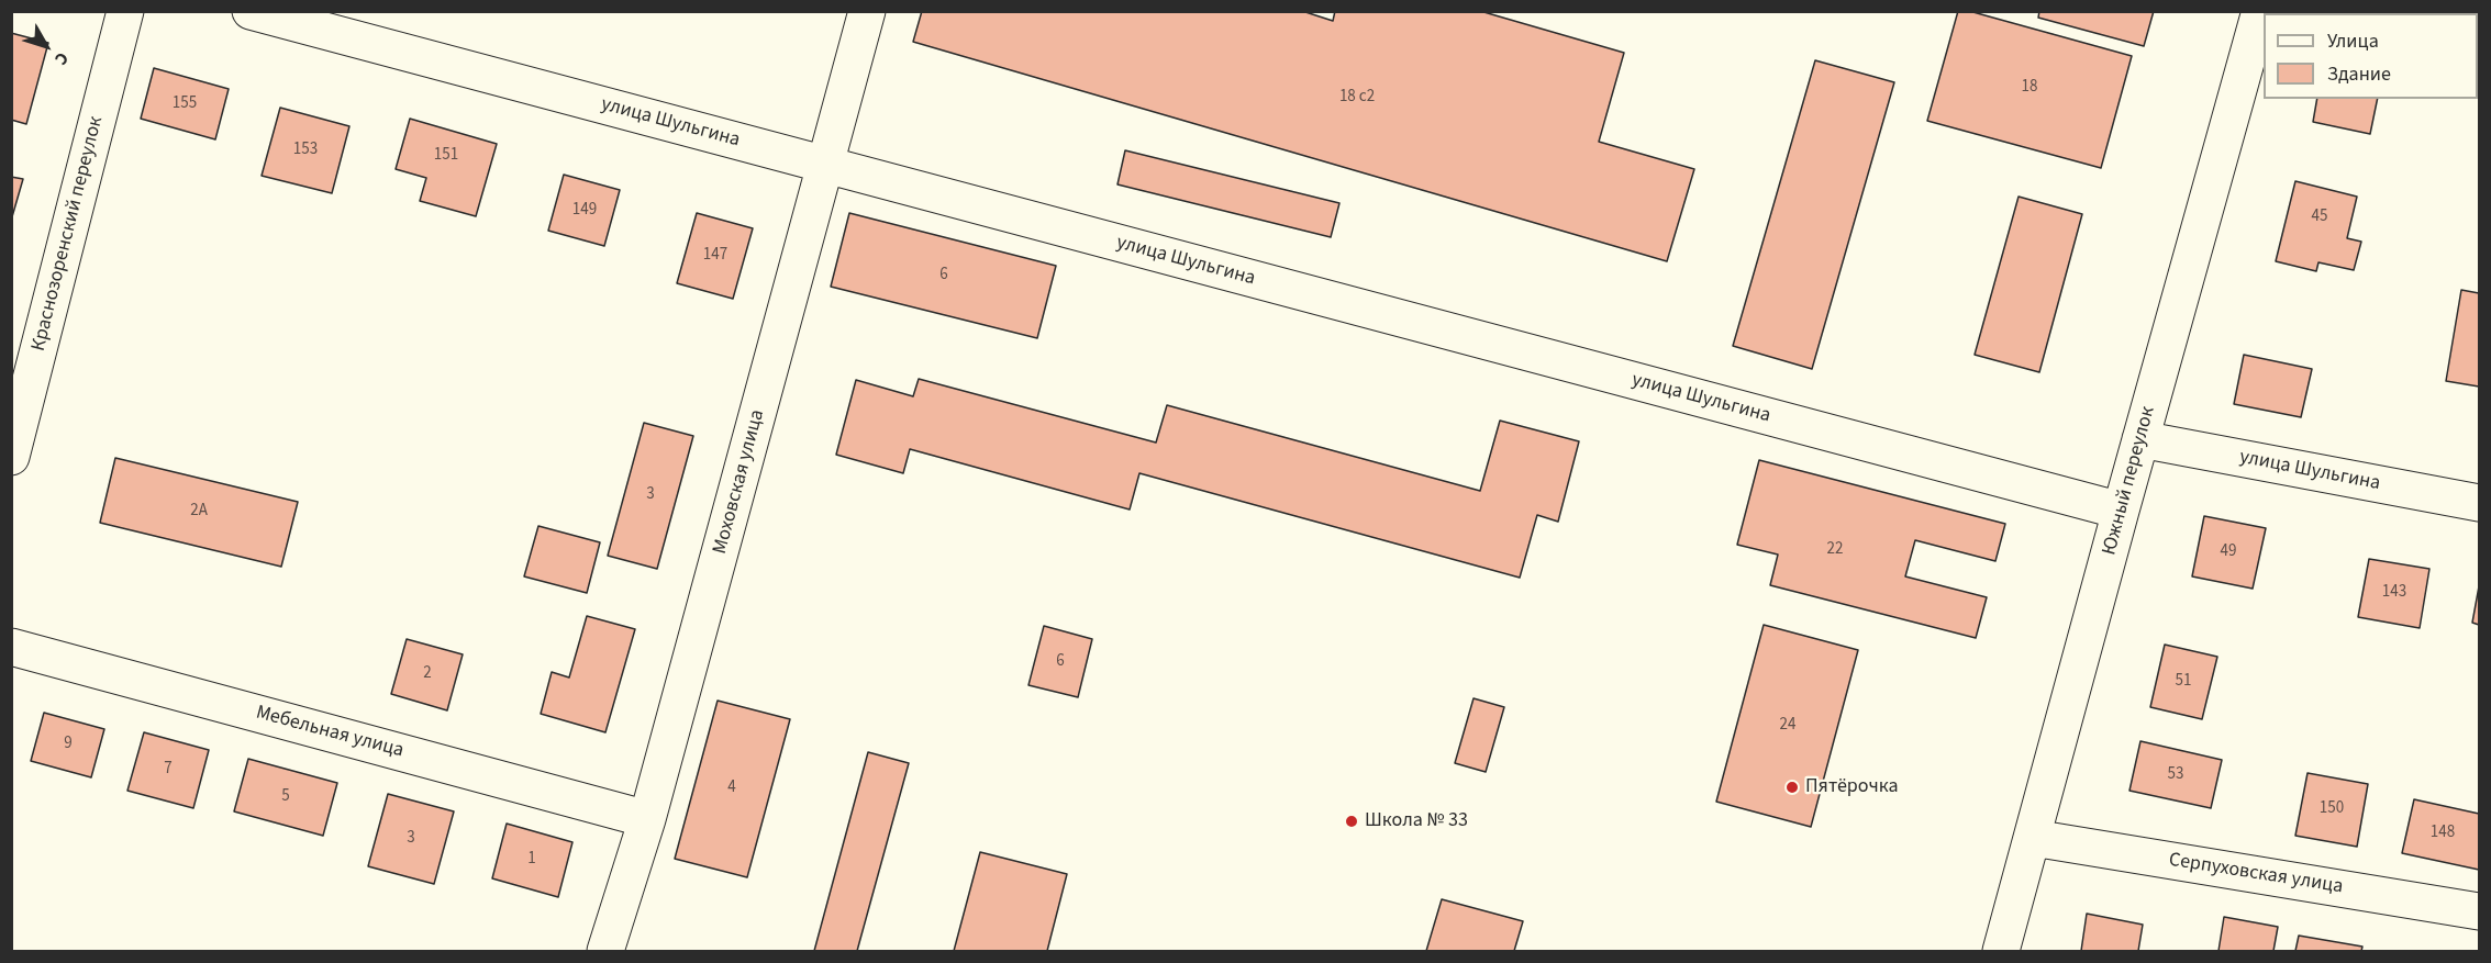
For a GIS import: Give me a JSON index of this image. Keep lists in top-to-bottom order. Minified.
{"streets":{"street":["улица Шульгина","Краснозоренский переулок","Южный переулок","Моховская улица","Мебельная улица","Серпуховская улица"]},"crossings":[["улица Шульгина","Южный переулок"],["улица Шульгина","Моховская улица"],["Южный переулок","Серпуховская улица"],["Моховская улица","Мебельная улица"]],"places":["Пятёрочка","Школа № 33"],"house_numbers":["18","18 с2","155","153","151","149","45","147","6","3","2А","22","49","143","6","2","51","24","9","7","53","4","5","150","148","3","1"],"legend":["Улица","Здание"],"north":"bottom right"}
